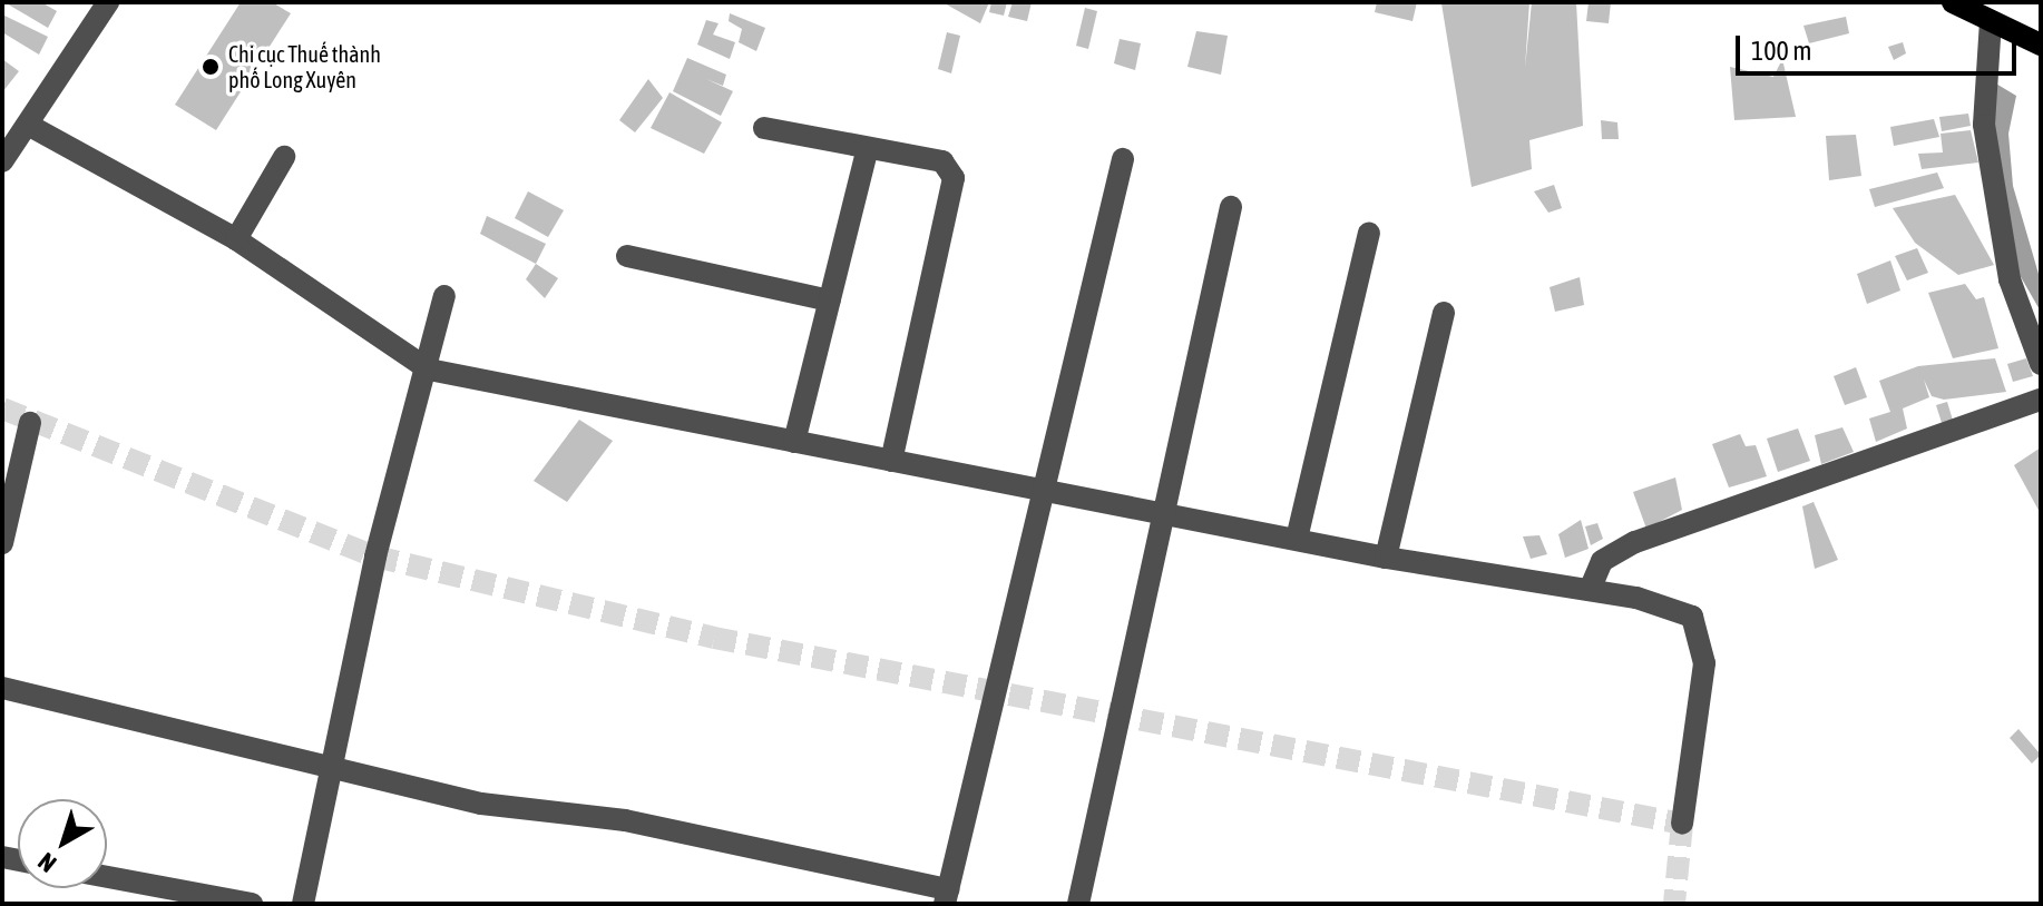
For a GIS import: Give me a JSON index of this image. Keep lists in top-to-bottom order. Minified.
{"places":["Chi cục Thuế thành phố Long Xuyên"],"scale_bar":"100 m","north":"bottom left"}
